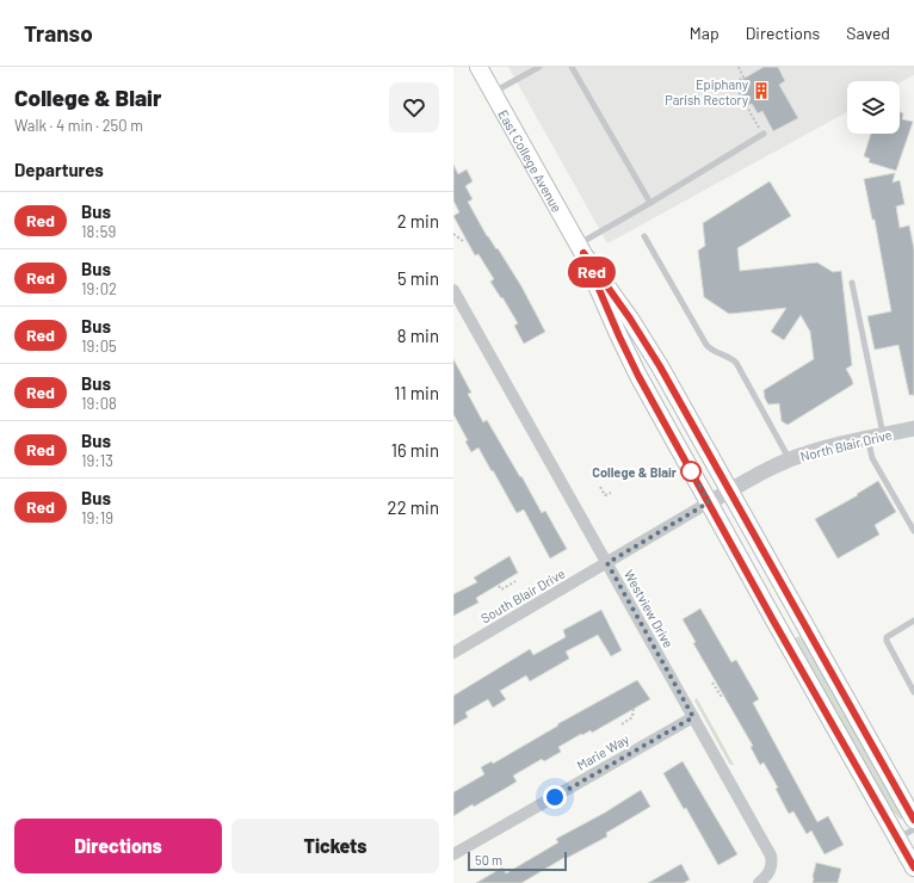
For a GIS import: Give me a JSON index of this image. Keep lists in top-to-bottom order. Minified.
{"streets":{"main road":["East College Avenue"],"street":["North Blair Drive","South Blair Drive","Westview Drive","Marie Way"]},"crossings":[["East College Avenue","North Blair Drive"],["East College Avenue","South Blair Drive"],["North Blair Drive","South Blair Drive"],["South Blair Drive","Westview Drive"],["Westview Drive","Marie Way"]],"places":{"building":["Epiphany Parish Rectory"],"other":["College & Blair"]},"lines":["bus line Red"],"scale_bar":"50 m","page":{"header":"Transo","nav":["Map","Directions","Saved"],"heading":[["College & Blair","Walk · 4 min · 250 m"],"Departures"],"on_map":"Red","list":[{"mark":"Red","name":"Bus","note":"18:59","value":"2 min"},{"mark":"Red","name":"Bus","note":"19:02","value":"5 min"},{"mark":"Red","name":"Bus","note":"19:05","value":"8 min"},{"mark":"Red","name":"Bus","note":"19:08","value":"11 min"},{"mark":"Red","name":"Bus","note":"19:13","value":"16 min"},{"mark":"Red","name":"Bus","note":"19:19","value":"22 min"}],"buttons":["Directions","Tickets"],"scale":"50 m"}}
